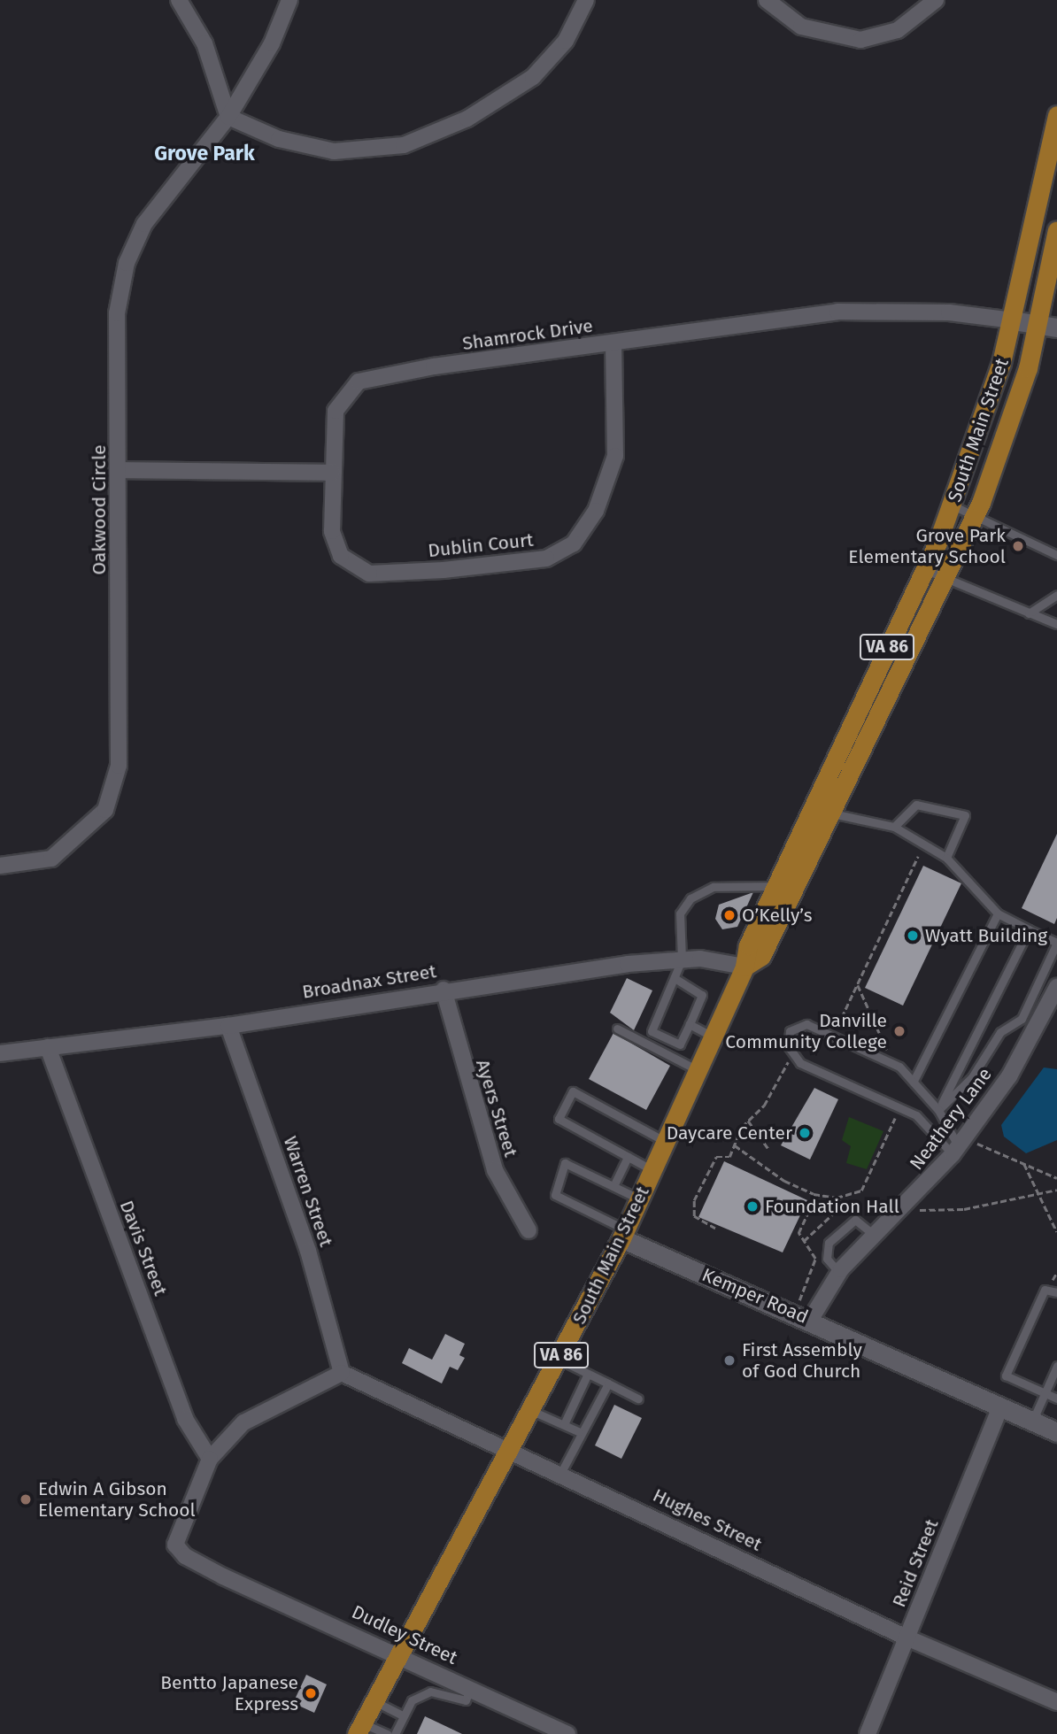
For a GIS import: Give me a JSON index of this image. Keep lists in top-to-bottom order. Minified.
{"streets":{"main road":["South Main Street","VA 86"],"street":["Shamrock Drive","Oakwood Circle","Dublin Court","Broadnax Street","Ayers Street","Neathery Lane","Warren Street","Davis Street","Kemper Road","Hughes Street","Reid Street","Dudley Street"]},"crossings":[["Shamrock Drive","South Main Street"],["Shamrock Drive","Dublin Court"],["South Main Street","Broadnax Street"],["South Main Street","Kemper Road"],["South Main Street","Hughes Street"],["South Main Street","Dudley Street"],["Broadnax Street","Ayers Street"],["Broadnax Street","Warren Street"],["Broadnax Street","Davis Street"],["Neathery Lane","Kemper Road"],["Warren Street","Hughes Street"],["Davis Street","Dudley Street"],["Kemper Road","Reid Street"],["Hughes Street","Reid Street"]],"districts":["Grove Park"],"places":["Grove Park Elementary School","O’Kelly’s","Wyatt Building","Danville Community College","Daycare Center","Foundation Hall","First Assembly of God Church","Edwin A Gibson Elementary School","Bentto Japanese Express"]}
